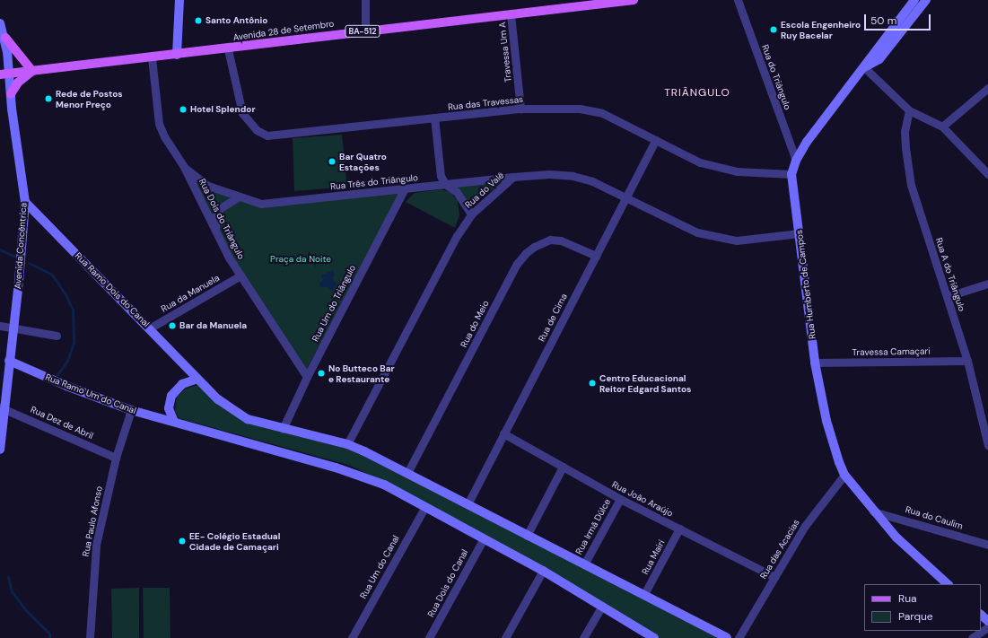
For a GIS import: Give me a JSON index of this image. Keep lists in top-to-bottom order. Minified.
{"streets":{"main road":["Avenida 28 de Setembro","BA-512"],"street":["Travessa Um A","Rua do Triângulo","Rua das Travessas","Rua Três do Triângulo","Rua do Valê","Rua Dois do Triângulo","Avenida Concêntrica","Rua A do Triângulo","Rua Humberto de Campos","Rua Ramo Dois do Canal","Rua da Manuela","Rua Um do Triângulo","Rua de Cima","Rua do Meio","Travessa Camaçari","Rua Ramo Um do Canal","Rua Dez de Abril","Rua João Araújo","Rua do Caulim","Rua Paulo Afonso","Rua Irmã Dúlce","Rua das Acacias","Rua Mairi","Rua Um do Canal","Rua Dois do Canal"]},"crossings":[["Avenida 28 de Setembro","Travessa Um A"],["Avenida 28 de Setembro","Rua das Travessas"],["Avenida 28 de Setembro","Rua Dois do Triângulo"],["Avenida 28 de Setembro","Avenida Concêntrica"],["Travessa Um A","Rua das Travessas"],["Rua do Triângulo","Rua Humberto de Campos"],["Rua das Travessas","Rua Humberto de Campos"],["Rua das Travessas","Rua de Cima"],["Rua Três do Triângulo","Rua do Valê"],["Rua Três do Triângulo","Rua Dois do Triângulo"],["Rua Três do Triângulo","Rua Um do Triângulo"],["Rua do Valê","Rua Humberto de Campos"],["Rua do Valê","Rua Ramo Dois do Canal"],["Rua do Valê","Rua de Cima"],["Rua Dois do Triângulo","Rua da Manuela"],["Rua Dois do Triângulo","Rua Um do Triângulo"],["Avenida Concêntrica","Rua Ramo Dois do Canal"],["Avenida Concêntrica","Rua Ramo Um do Canal"],["Avenida Concêntrica","Rua Dez de Abril"],["Rua A do Triângulo","Travessa Camaçari"],["Rua Humberto de Campos","Travessa Camaçari"],["Rua Humberto de Campos","Rua do Caulim"],["Rua Humberto de Campos","Rua das Acacias"],["Rua Ramo Dois do Canal","Rua da Manuela"],["Rua Ramo Dois do Canal","Rua Um do Triângulo"],["Rua Ramo Dois do Canal","Rua de Cima"],["Rua Ramo Dois do Canal","Rua do Meio"],["Rua Ramo Dois do Canal","Rua Irmã Dúlce"],["Rua Ramo Dois do Canal","Rua Mairi"],["Rua de Cima","Rua do Meio"],["Rua de Cima","Rua João Araújo"],["Rua Ramo Um do Canal","Rua Paulo Afonso"],["Rua Ramo Um do Canal","Rua Um do Canal"],["Rua Ramo Um do Canal","Rua Dois do Canal"],["Rua Dez de Abril","Rua Paulo Afonso"],["Rua João Araújo","Rua Irmã Dúlce"],["Rua João Araújo","Rua das Acacias"],["Rua João Araújo","Rua Mairi"]],"districts":["TRIÂNGULO"],"parks":["Praça da Noite"],"places":["Santo Antônio","Escola Engenheiro Ruy Bacelar","Rede de Postos Menor Preço","Hotel Splendor","Bar Quatro Estações","Bar da Manuela","No Butteco Bar e Restaurante","Centro Educacional Reitor Edgard Santos","EE- Colégio Estadual Cidade de Camaçari"],"legend":["Rua","Parque"],"scale_bar":"50 m"}
